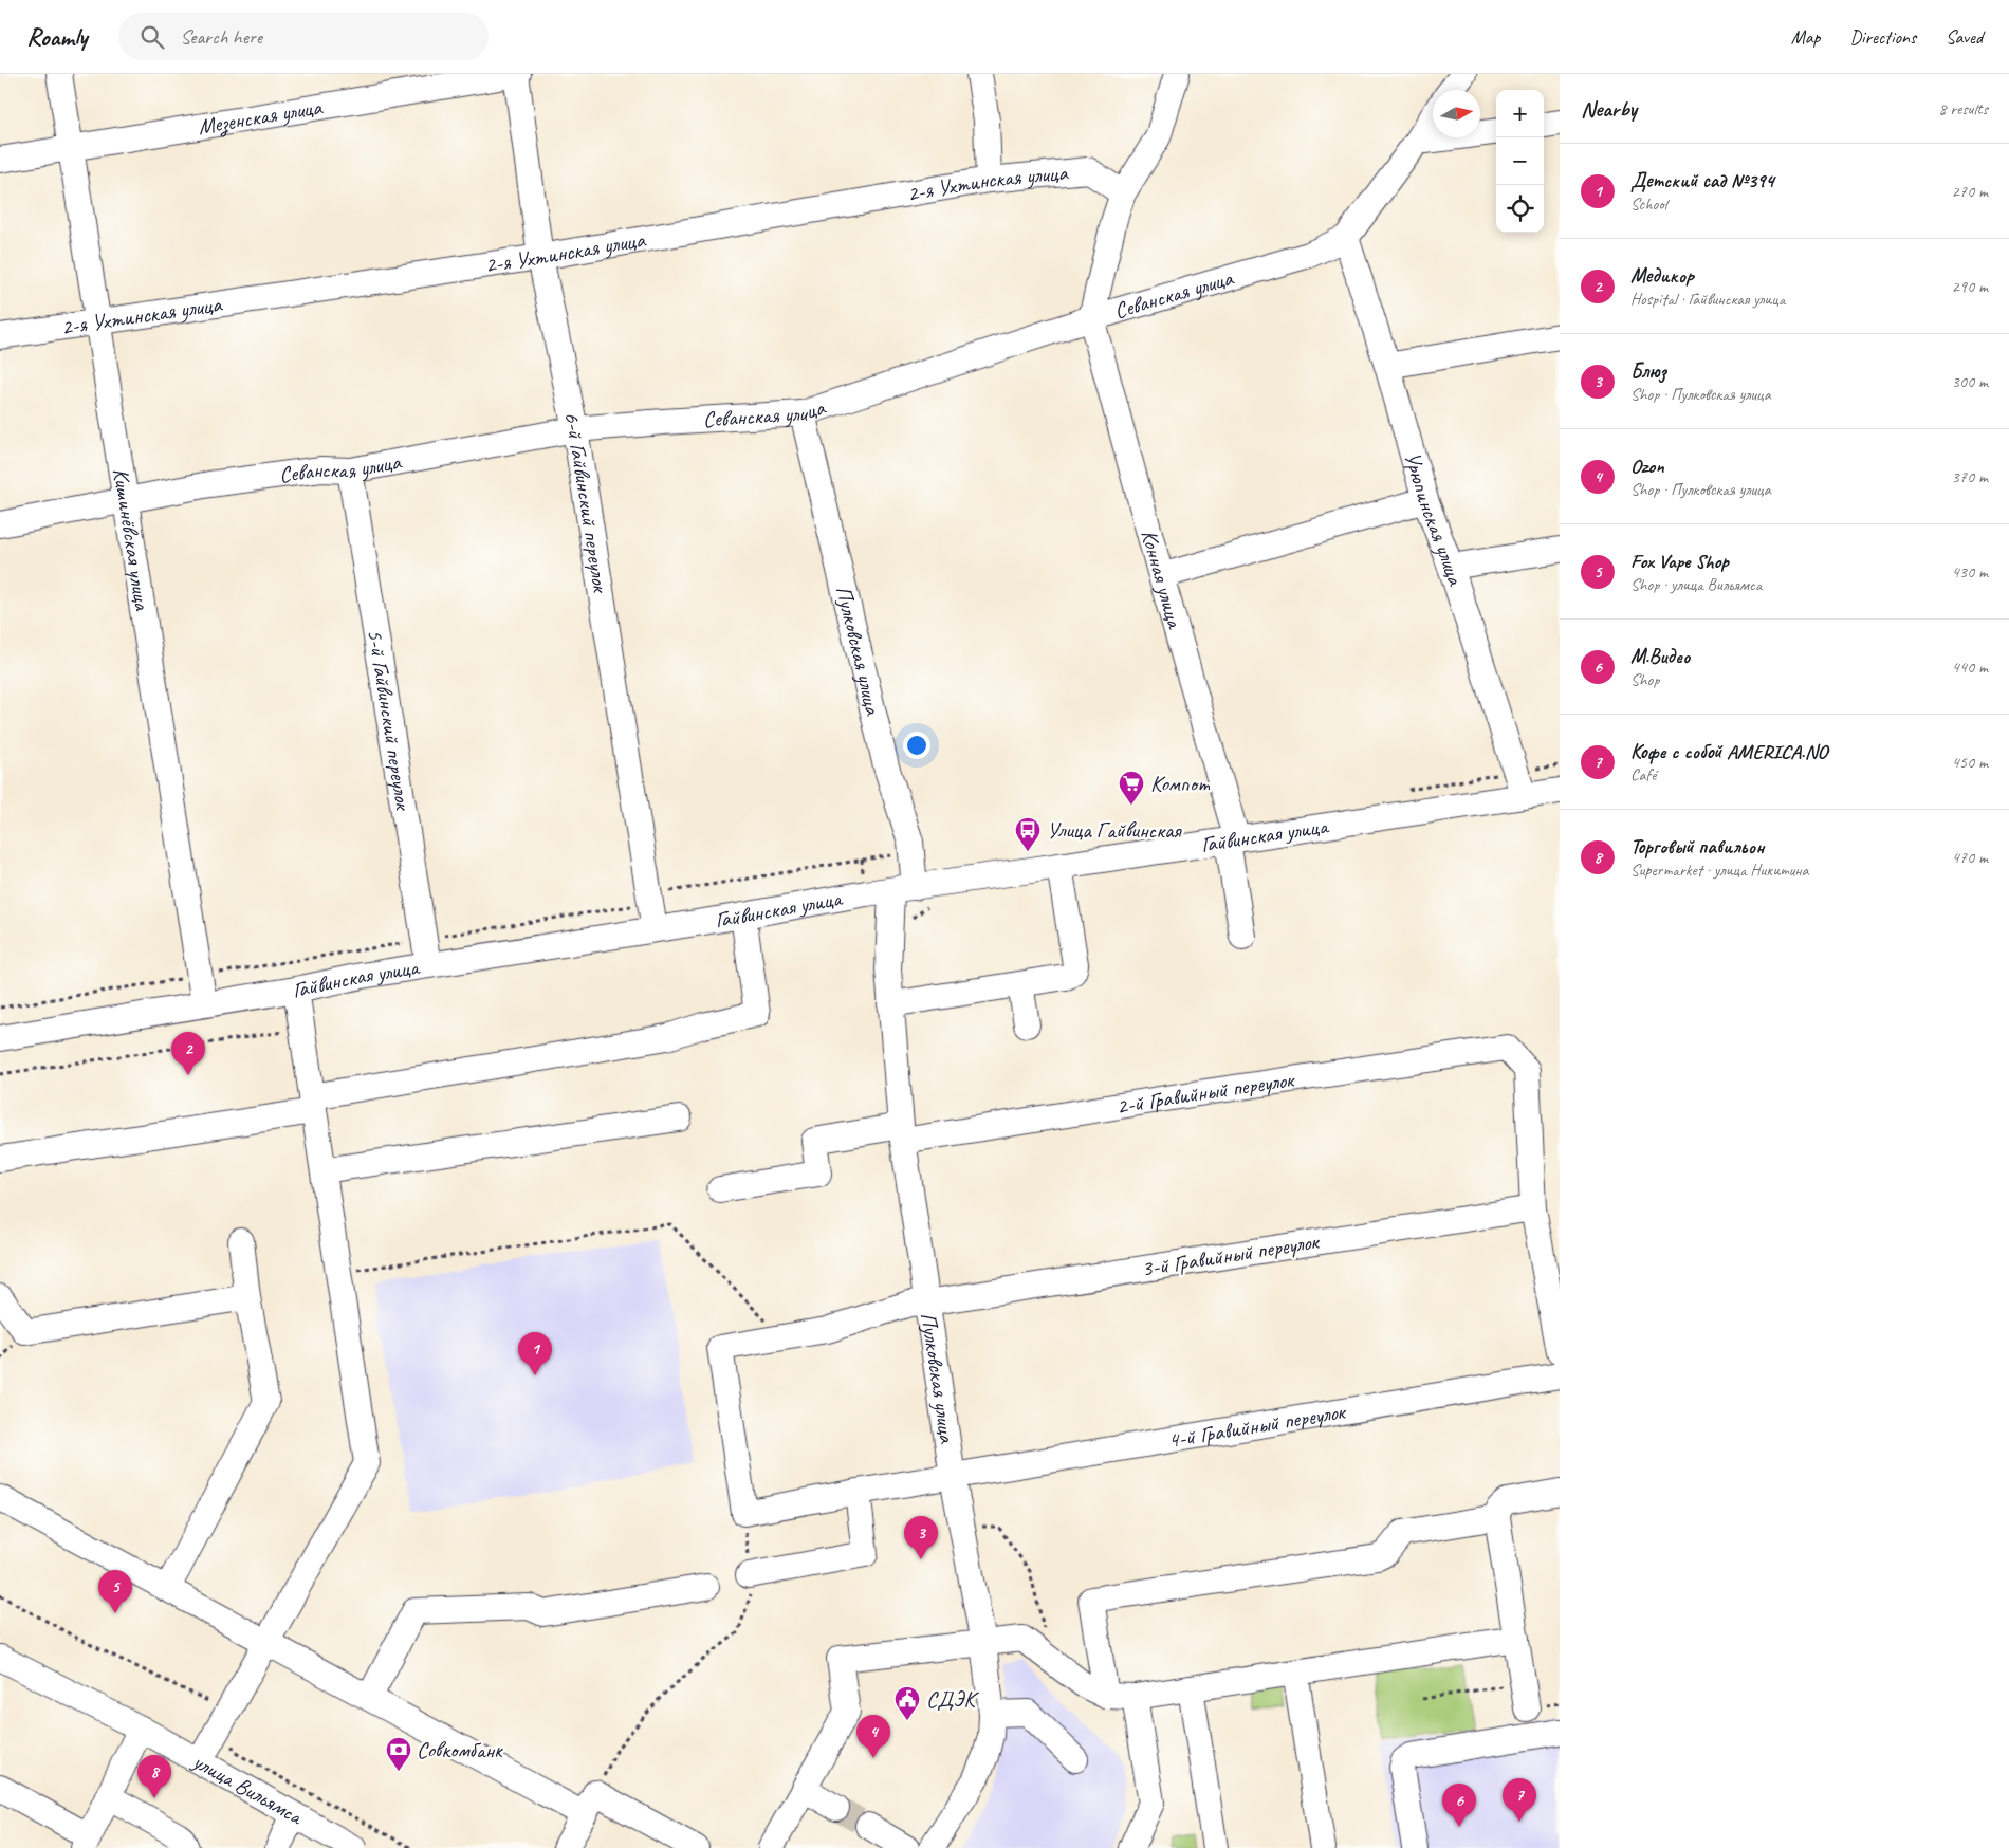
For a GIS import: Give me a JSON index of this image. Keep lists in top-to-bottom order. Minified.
{"streets":{"street":["Мезенская улица","2-я Ухтинская улица","Севанская улица","6-й Гайвинский переулок","Урюпинская улица","Кишинёвская улица","Конная улица","Пулковская улица","5-й Гайвинский переулок","Гайвинская улица","2-й Гравийный переулок","3-й Гравийный переулок","4-й Гравийный переулок","улица Вильямса"]},"crossings":[["Мезенская улица","6-й Гайвинский переулок"],["Мезенская улица","Кишинёвская улица"],["2-я Ухтинская улица","6-й Гайвинский переулок"],["2-я Ухтинская улица","Кишинёвская улица"],["Севанская улица","6-й Гайвинский переулок"],["Севанская улица","Урюпинская улица"],["Севанская улица","Кишинёвская улица"],["Севанская улица","Конная улица"],["Севанская улица","Пулковская улица"],["Севанская улица","5-й Гайвинский переулок"],["6-й Гайвинский переулок","Гайвинская улица"],["Урюпинская улица","Гайвинская улица"],["Кишинёвская улица","Гайвинская улица"],["Конная улица","Гайвинская улица"],["Пулковская улица","Гайвинская улица"],["Пулковская улица","2-й Гравийный переулок"],["Пулковская улица","3-й Гравийный переулок"],["Пулковская улица","4-й Гравийный переулок"],["5-й Гайвинский переулок","Гайвинская улица"],["2-й Гравийный переулок","3-й Гравийный переулок"],["3-й Гравийный переулок","4-й Гравийный переулок"]],"places":{"supermarket":["Компот"],"bus stop":["Улица Гайвинская"],"public building":["СДЭК"],"bank":["Совкомбанк"]},"north":"right","page":{"header":"Roamly","search":"Search here","nav":["Map","Directions","Saved"],"heading":["Nearby","8 results"],"map_buttons":["+","−"],"list":[{"mark":"1","name":"Детский сад №394","note":"School","value":"270 m"},{"mark":"2","name":"Медикор","note":"Hospital · Гайвинская улица","value":"290 m"},{"mark":"3","name":"Блюз","note":"Shop · Пулковская улица","value":"300 m"},{"mark":"4","name":"Ozon","note":"Shop · Пулковская улица","value":"370 m"},{"mark":"5","name":"Fox Vape Shop","note":"Shop · улица Вильямса","value":"430 m"},{"mark":"6","name":"М.Видео","note":"Shop","value":"440 m"},{"mark":"7","name":"Кофе с собой AMERICA.NO","note":"Café","value":"450 m"},{"mark":"8","name":"Торговый павильон","note":"Supermarket · улица Никитина","value":"470 m"}],"pins":["2","1","3","5","4","8","7","6"]}}
